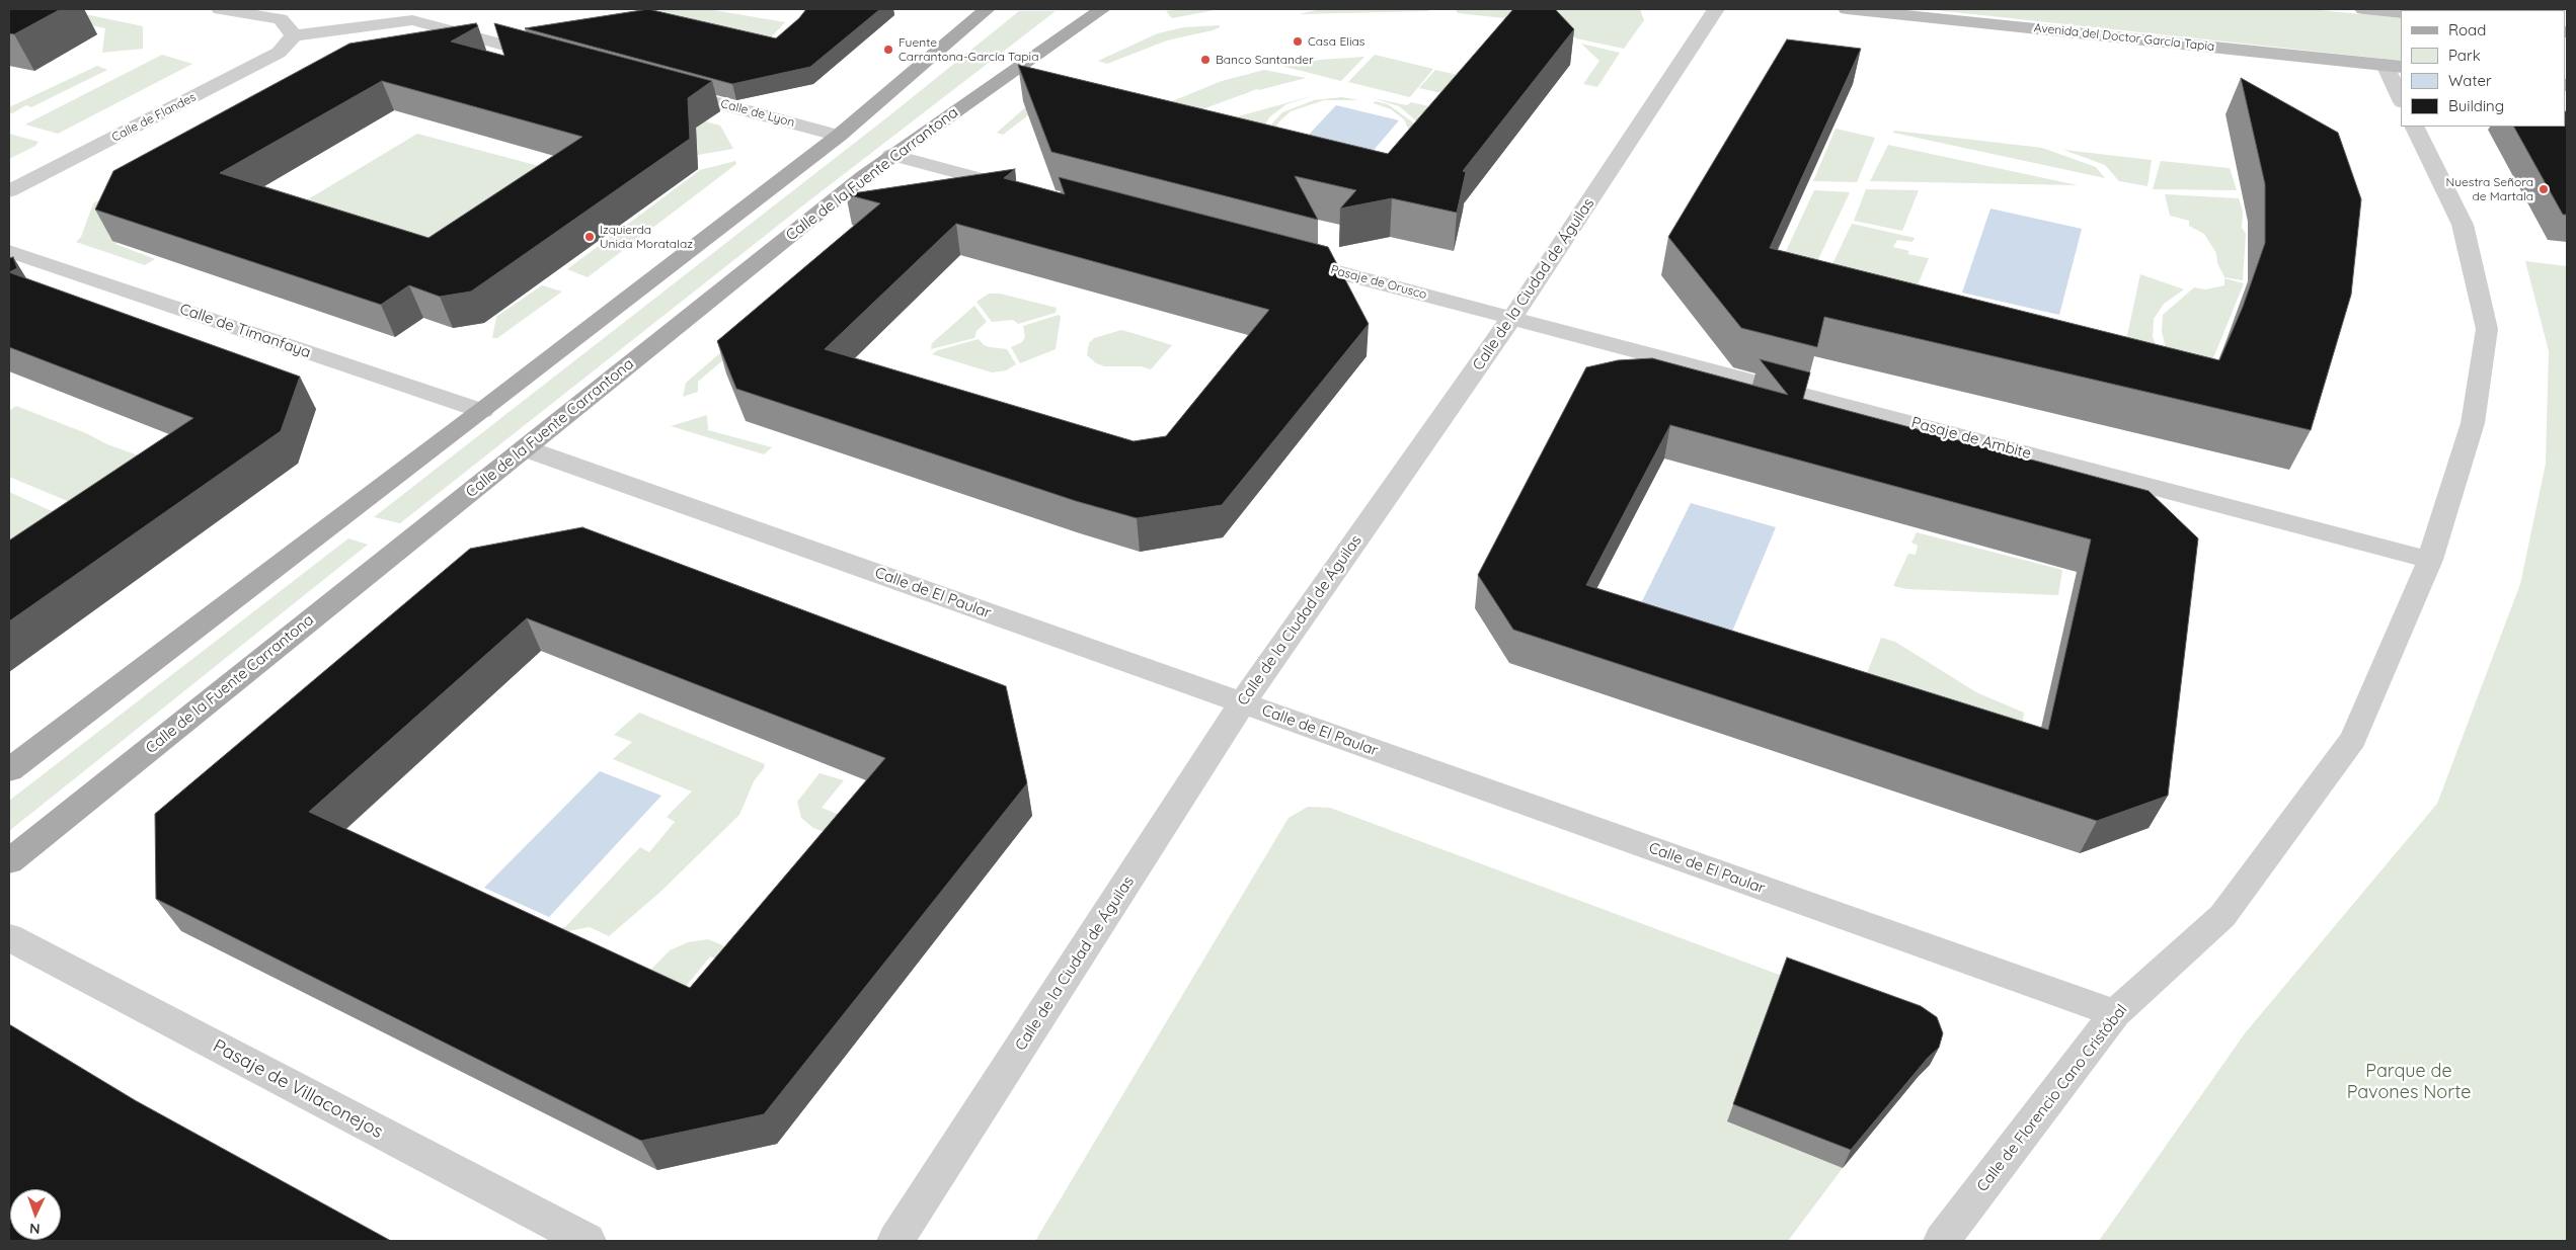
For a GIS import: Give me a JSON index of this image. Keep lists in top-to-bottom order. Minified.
{"streets":{"main road":["Avenida del Doctor García Tapia","Calle de la Fuente Carrantona"],"street":["Calle de Lyon","Calle de Flandes","Pasaje de Orusco","Calle de la Ciudad de Águilas","Calle de Timanfaya","Pasaje de Ambite","Calle de El Paular","Pasaje de Villaconejos","Calle de Florencio Cano Cristóbal"]},"crossings":[["Calle de la Fuente Carrantona","Calle de El Paular"],["Pasaje de Orusco","Calle de la Ciudad de Águilas"],["Pasaje de Orusco","Pasaje de Ambite"],["Calle de la Ciudad de Águilas","Pasaje de Ambite"],["Calle de la Ciudad de Águilas","Calle de El Paular"],["Pasaje de Ambite","Calle de Florencio Cano Cristóbal"],["Calle de El Paular","Calle de Florencio Cano Cristóbal"]],"parks":["Parque de Pavones Norte"],"places":["Casa Elias","Fuente Carrantona-García Tapia","Banco Santander","Nuestra Señora de Martala","Izquierda Unida Moratalaz"],"legend":["Road","Park","Water","Building"],"north":"bottom"}
